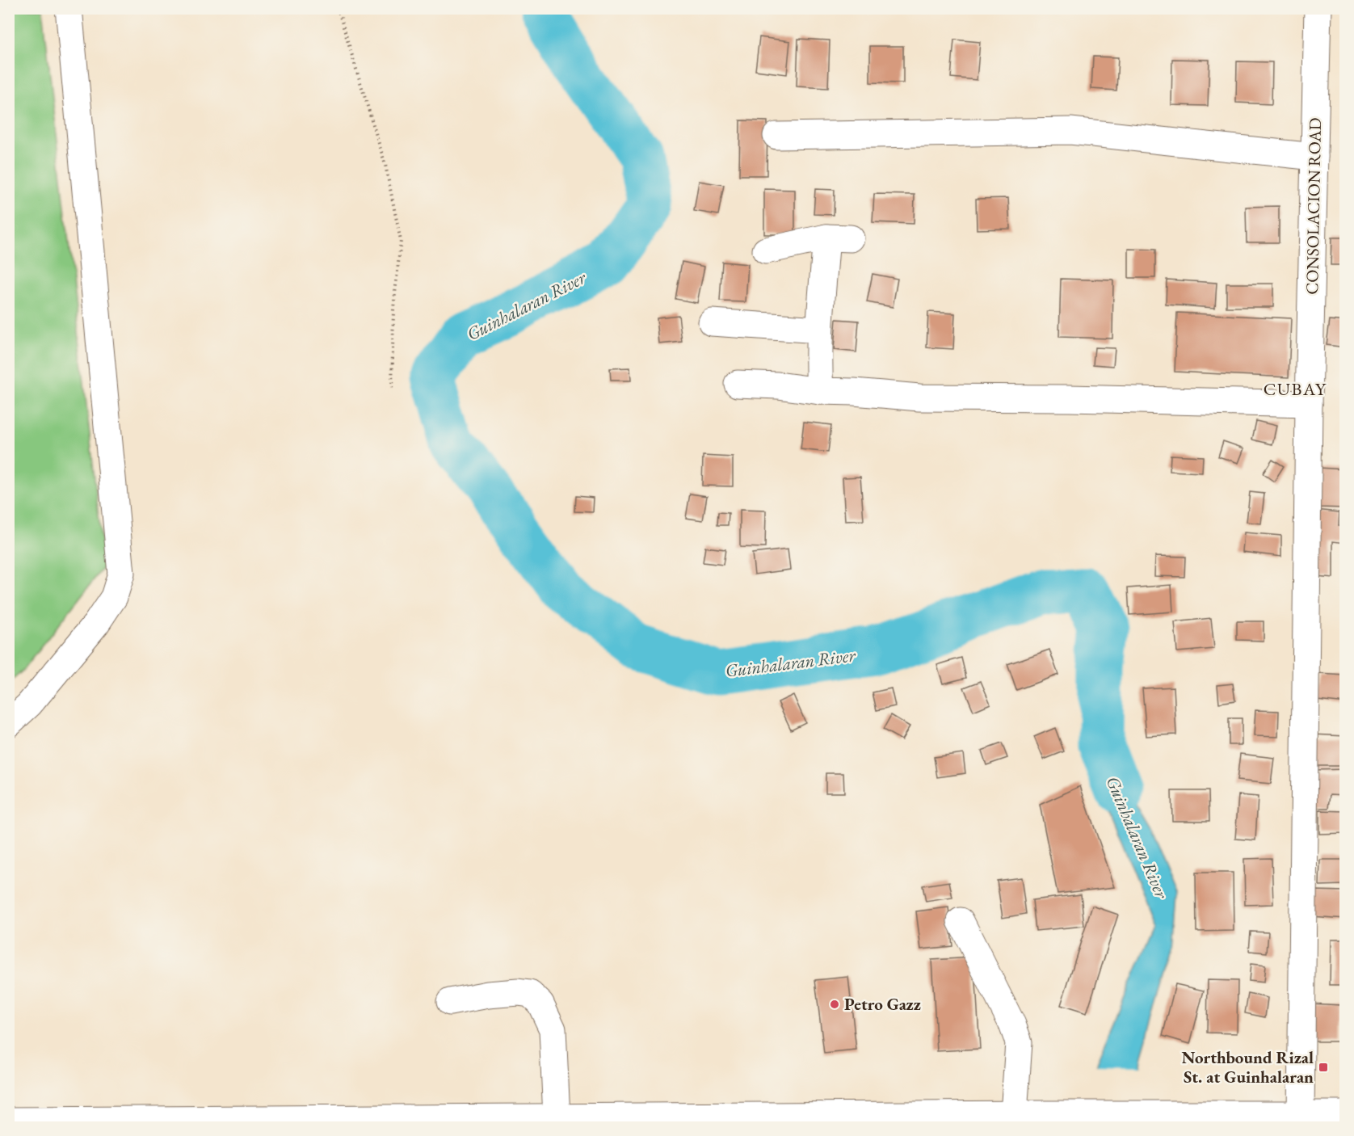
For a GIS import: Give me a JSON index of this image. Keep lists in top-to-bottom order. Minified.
{"streets":{"street":["CONSOLACION ROAD"]},"districts":["CUBAY"],"water":["Guinhalaran River"],"places":{"other":["Petro Gazz"],"transit":["Northbound Rizal St. at Guinhalaran"]}}
